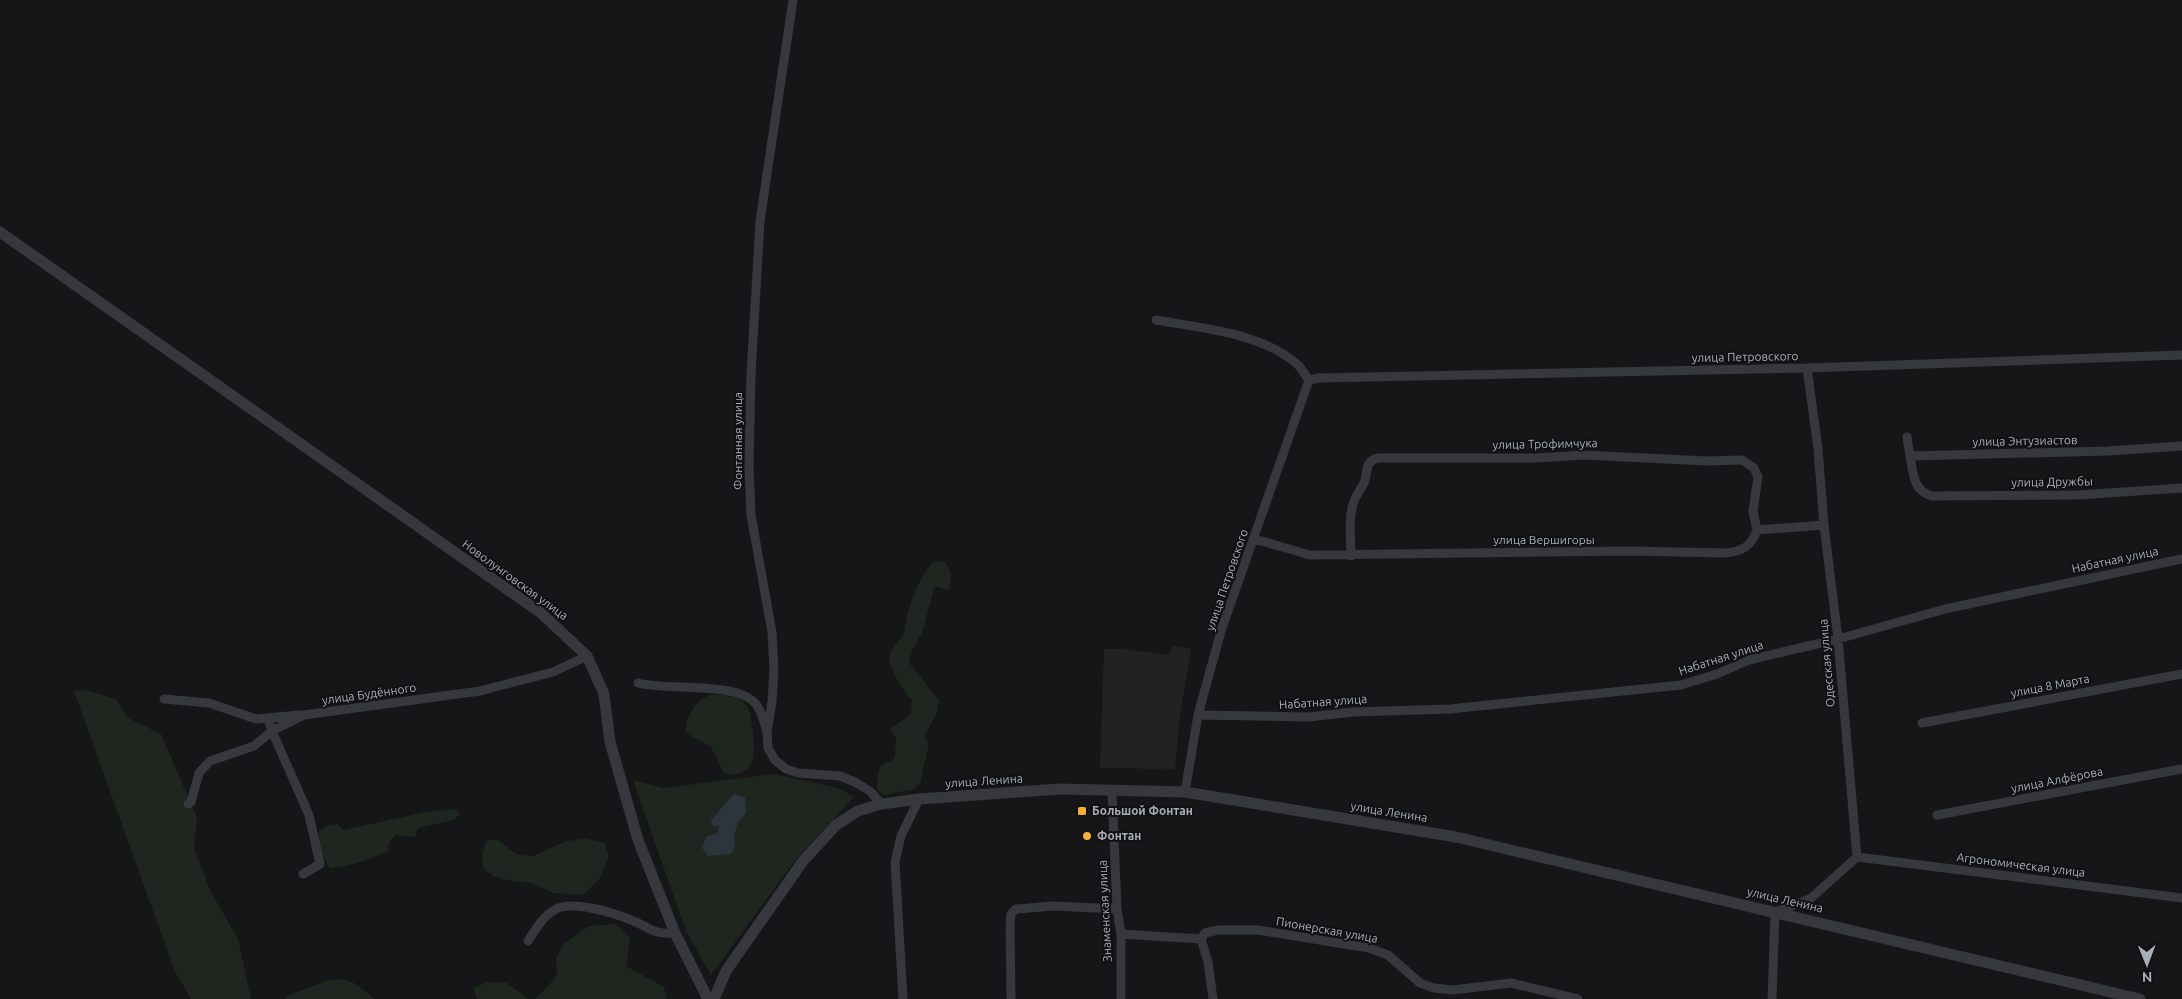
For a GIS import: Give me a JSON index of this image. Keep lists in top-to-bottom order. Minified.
{"streets":{"street":["улица Петровского","Фонтанная улица","улица Энтузиастов","улица Трофимчука","улица Дружбы","улица Вершигоры","Набатная улица","Новолунговская улица","Одесская улица","улица 8 Марта","улица Будённого","улица Алфёрова","улица Ленина","Агрономическая улица","Знаменская улица","Пионерская улица"]},"crossings":[["улица Петровского","улица Вершигоры"],["улица Петровского","Набатная улица"],["улица Петровского","Одесская улица"],["улица Петровского","улица Ленина"],["Фонтанная улица","улица Ленина"],["улица Энтузиастов","улица Дружбы"],["улица Трофимчука","улица Вершигоры"],["Набатная улица","Одесская улица"],["Новолунговская улица","улица Будённого"],["Одесская улица","Агрономическая улица"],["улица Ленина","Знаменская улица"],["Знаменская улица","Пионерская улица"]],"places":{"transit":["Большой Фонтан"],"other":["Фонтан"]},"north":"bottom"}
